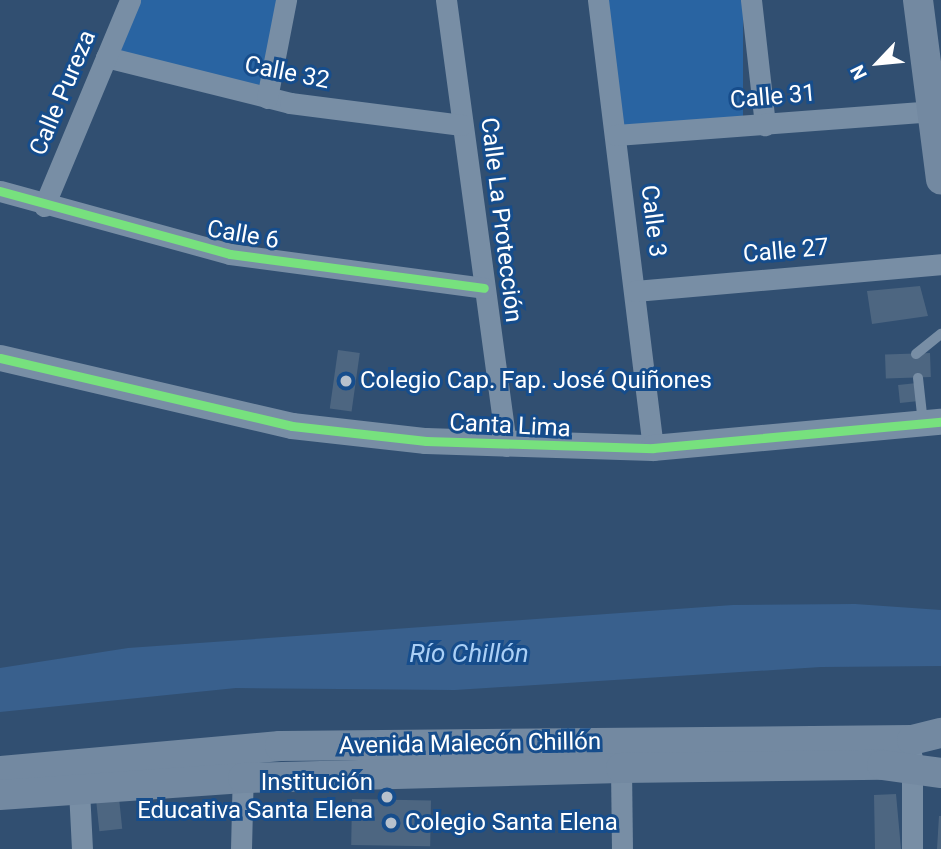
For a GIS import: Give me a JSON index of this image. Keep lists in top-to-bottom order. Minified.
{"streets":{"main road":["Avenida Malecón Chillón"],"street":["Calle 32","Calle Pureza","Calle 31","Calle La Protección","Calle 3","Calle 6","Calle 27","Canta Lima"]},"crossings":[["Calle 32","Calle Pureza"],["Calle 32","Calle La Protección"],["Calle Pureza","Calle 6"],["Calle 31","Calle 3"],["Calle La Protección","Calle 6"],["Calle La Protección","Canta Lima"],["Calle 3","Calle 27"],["Calle 3","Canta Lima"]],"water":["Río Chillón"],"places":["Colegio Cap. Fap. José Quiñones","Institución Educativa Santa Elena","Colegio Santa Elena"],"north":"bottom left"}
